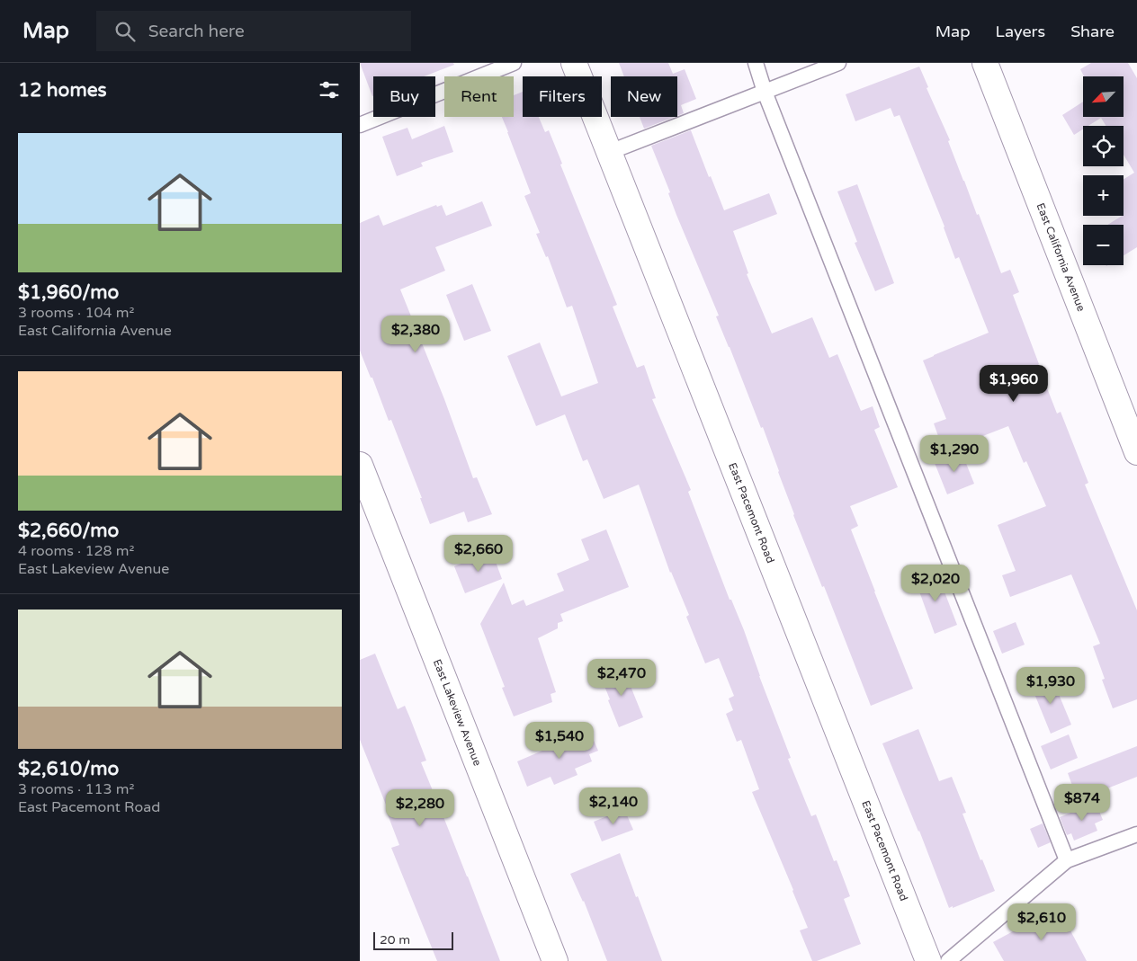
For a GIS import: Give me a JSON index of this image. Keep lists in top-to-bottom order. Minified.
{"streets":{"street":["East California Avenue","East Pacemont Road","East Lakeview Avenue"]},"scale_bar":"20 m","north":"bottom left","page":{"header":"Map","search":"Search here","nav":["Map","Layers","Share"],"heading":"12 homes","map_buttons":["+","−"],"chip":["Buy","Rent","Filters","New"],"list":[{"name":"$1,960/mo","note":"3 rooms · 104 m² · East California Avenue"},{"name":"$2,660/mo","note":"4 rooms · 128 m² · East Lakeview Avenue"},{"name":"$2,610/mo","note":"3 rooms · 113 m² · East Pacemont Road"}],"price":["$2,380","$1,960","$1,290","$2,660","$2,020","$2,470","$1,930","$1,540","$874","$2,140","$2,280","$2,610"],"scale":"20 m"}}
